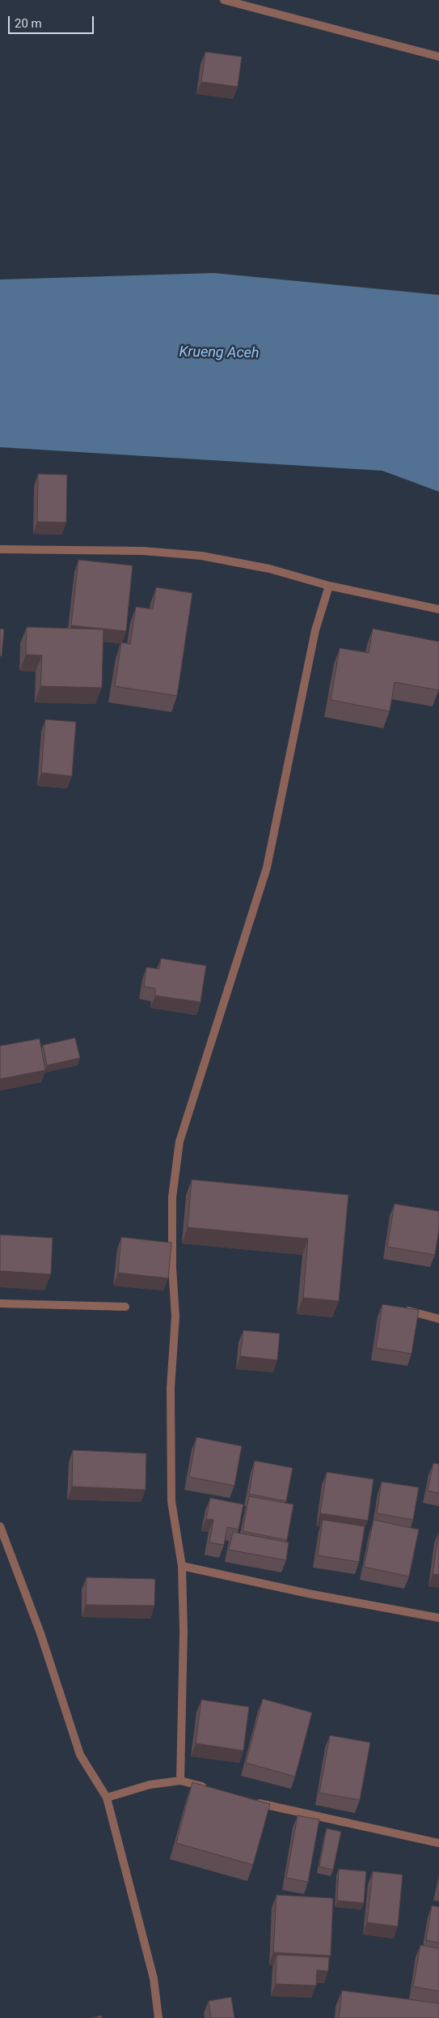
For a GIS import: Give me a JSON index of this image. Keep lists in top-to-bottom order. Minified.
{"water":["Krueng Aceh"],"scale_bar":"20 m"}
